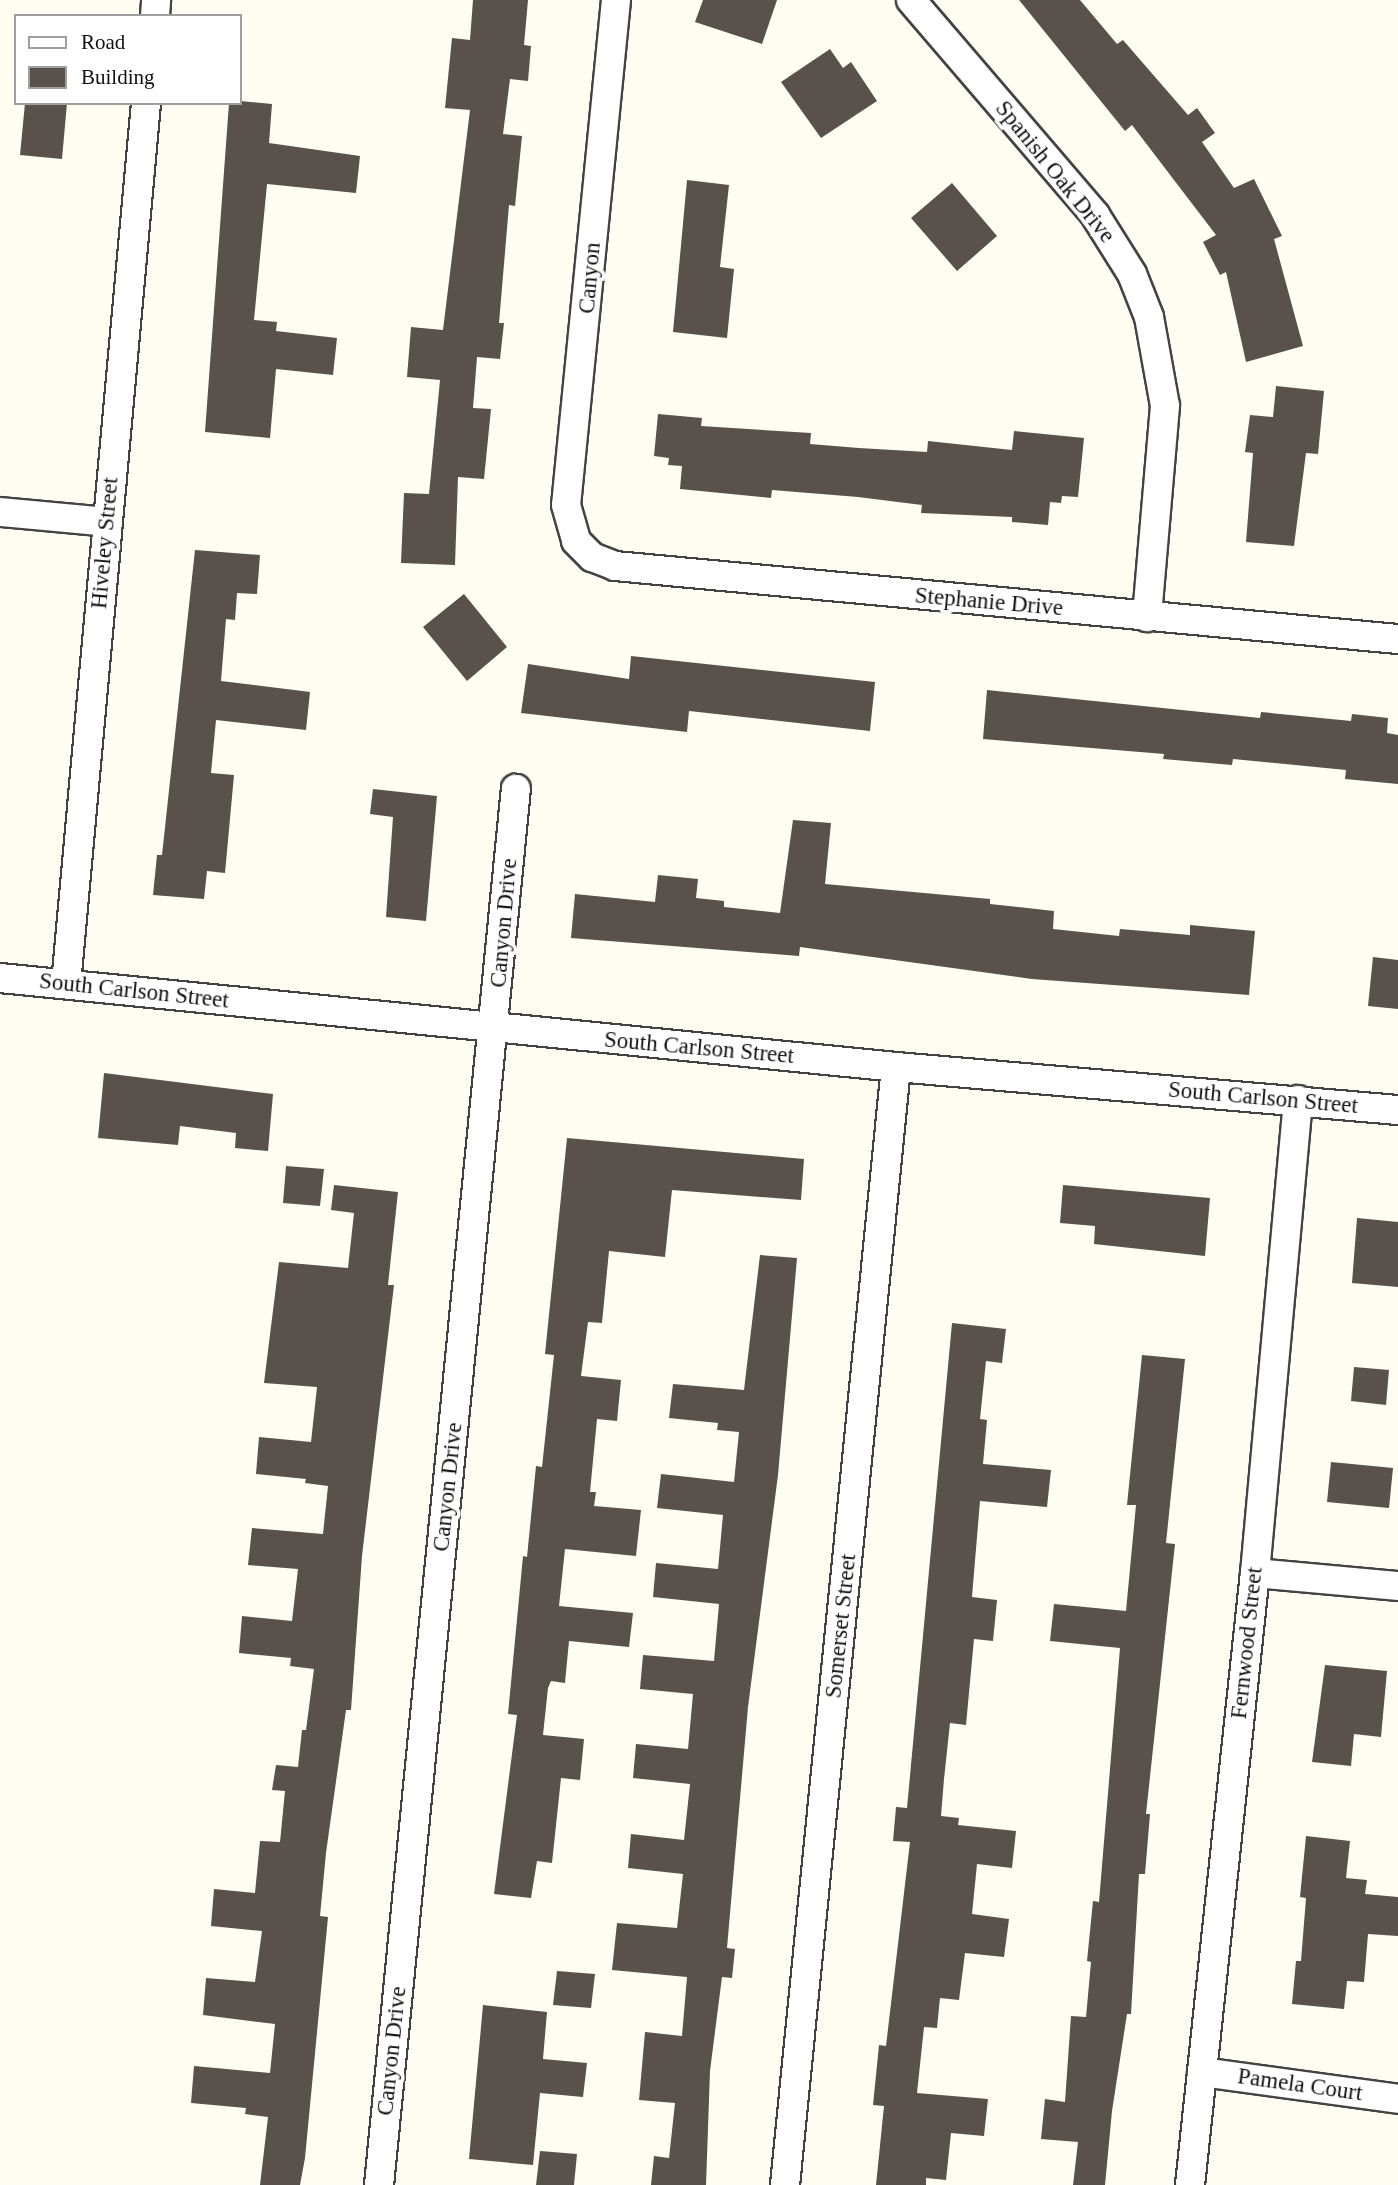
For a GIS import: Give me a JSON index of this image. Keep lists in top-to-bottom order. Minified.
{"streets":{"street":["Spanish Oak Drive","Canyon","Hiveley Street","Stephanie Drive","Canyon Drive","South Carlson Street","Somerset Street","Fernwood Street","Pamela Court"]},"crossings":[["Spanish Oak Drive","Stephanie Drive"],["Canyon","Stephanie Drive"],["Hiveley Street","South Carlson Street"],["Canyon Drive","South Carlson Street"],["South Carlson Street","Somerset Street"],["South Carlson Street","Fernwood Street"],["Fernwood Street","Pamela Court"]],"legend":["Road","Building"]}
